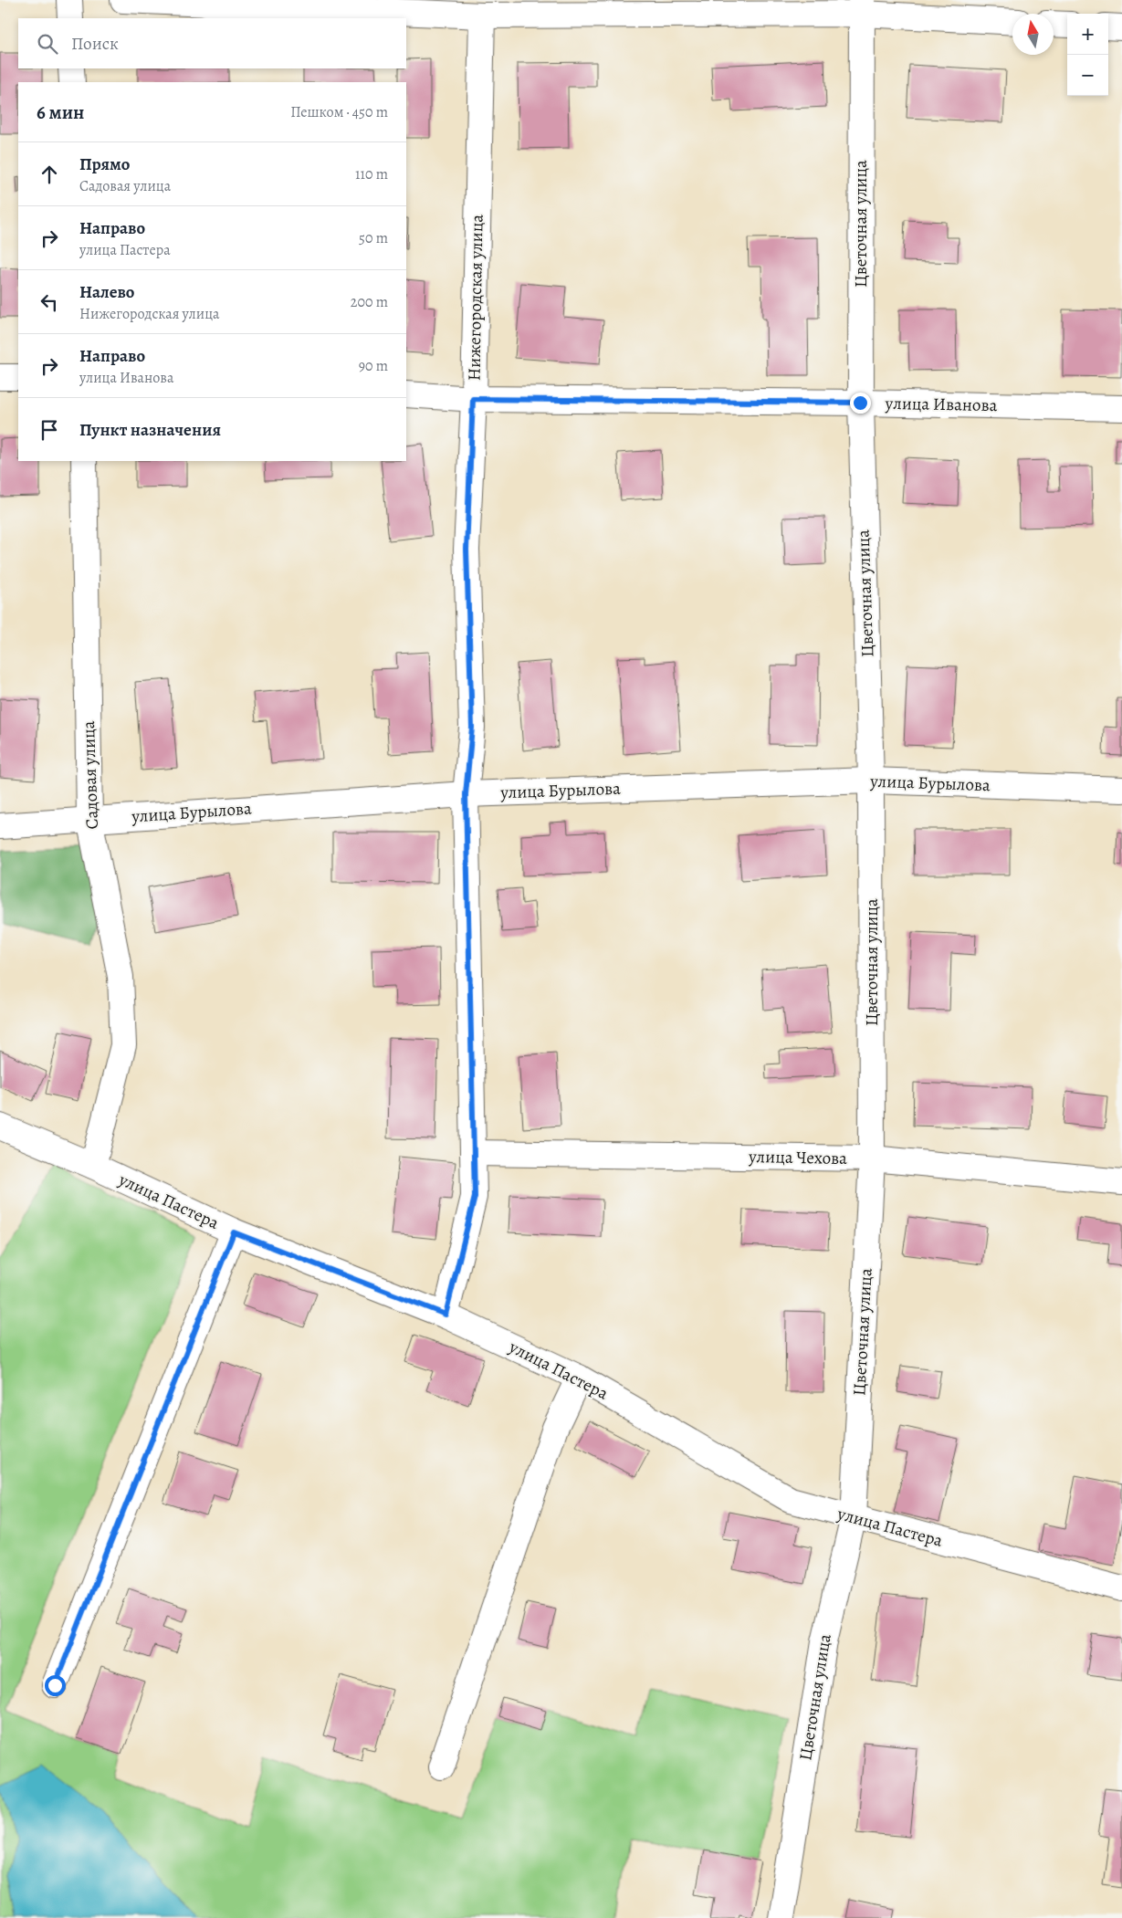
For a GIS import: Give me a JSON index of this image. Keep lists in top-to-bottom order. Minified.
{"streets":{"street":["Цветочная улица","Нижегородская улица","улица Иванова","Садовая улица","улица Бурылова","улица Чехова","улица Пастера"]},"crossings":[["Цветочная улица","улица Иванова"],["Цветочная улица","улица Бурылова"],["Цветочная улица","улица Чехова"],["Цветочная улица","улица Пастера"],["Нижегородская улица","улица Иванова"],["Нижегородская улица","улица Бурылова"],["Нижегородская улица","улица Чехова"],["Нижегородская улица","улица Пастера"],["Садовая улица","улица Бурылова"],["Садовая улица","улица Пастера"]],"north":"top","page":{"map_buttons":["+","−"],"search":"Поиск","heading":["6 мин","Пешком · 450 m"],"list":[["Прямо","Садовая улица","110 m"],["Направо","улица Пастера","50 m"],["Налево","Нижегородская улица","200 m"],["Направо","улица Иванова","90 m"],"Пункт назначения"]}}
